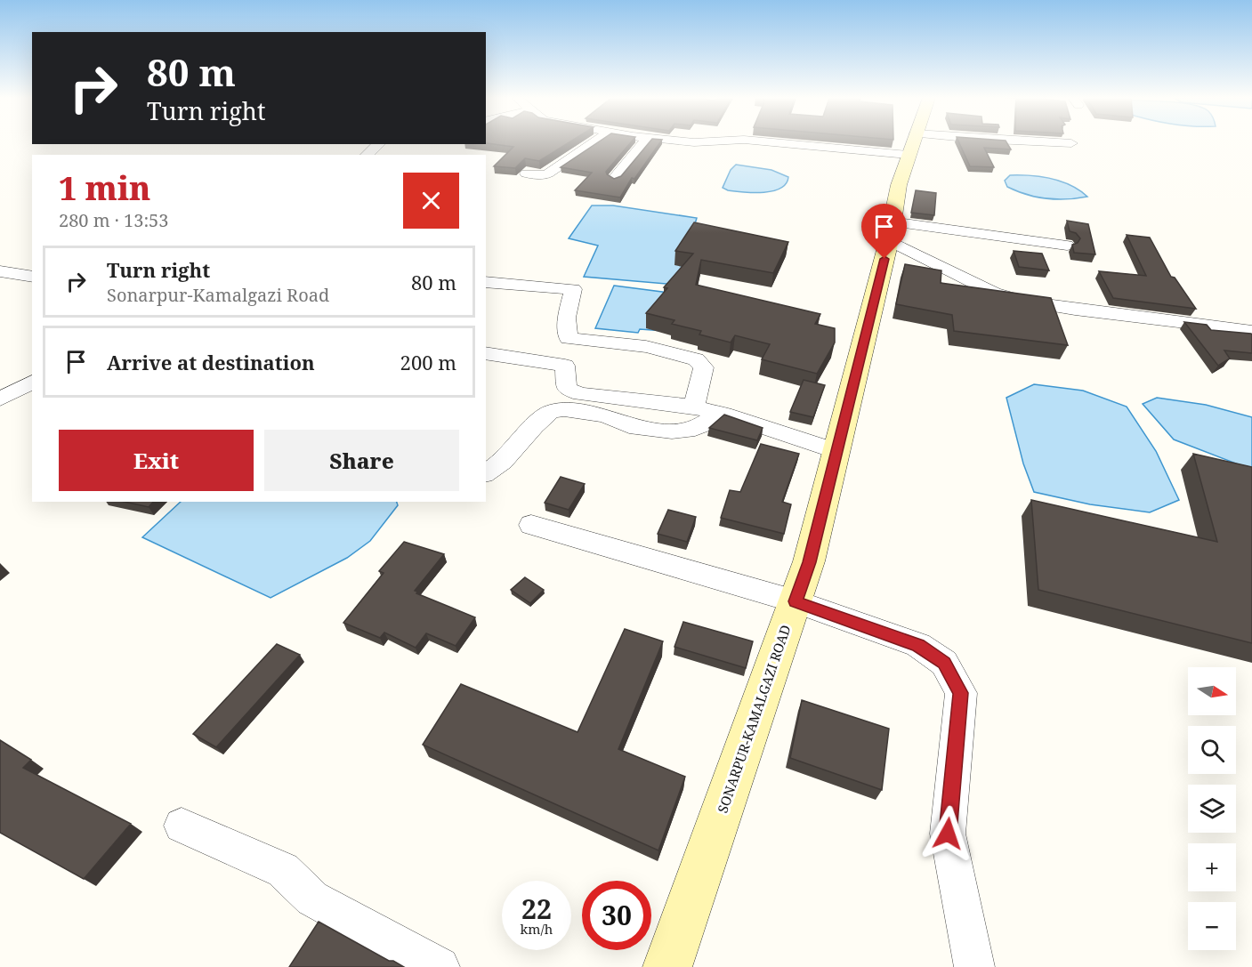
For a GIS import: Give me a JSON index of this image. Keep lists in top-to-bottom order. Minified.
{"streets":{"main road":["SONARPUR-KAMALGAZI ROAD"]},"north":"right","page":{"turn":["80 m","Turn right"],"heading":["1 min","280 m · 13:53"],"list":[{"name":"Turn right","note":"Sonarpur-Kamalgazi Road","value":"80 m"},{"name":"Arrive at destination","value":"200 m"}],"buttons":["Exit","Share"],"map_buttons":["+","−"],"speed":"22 km/h","limit":"30"}}
